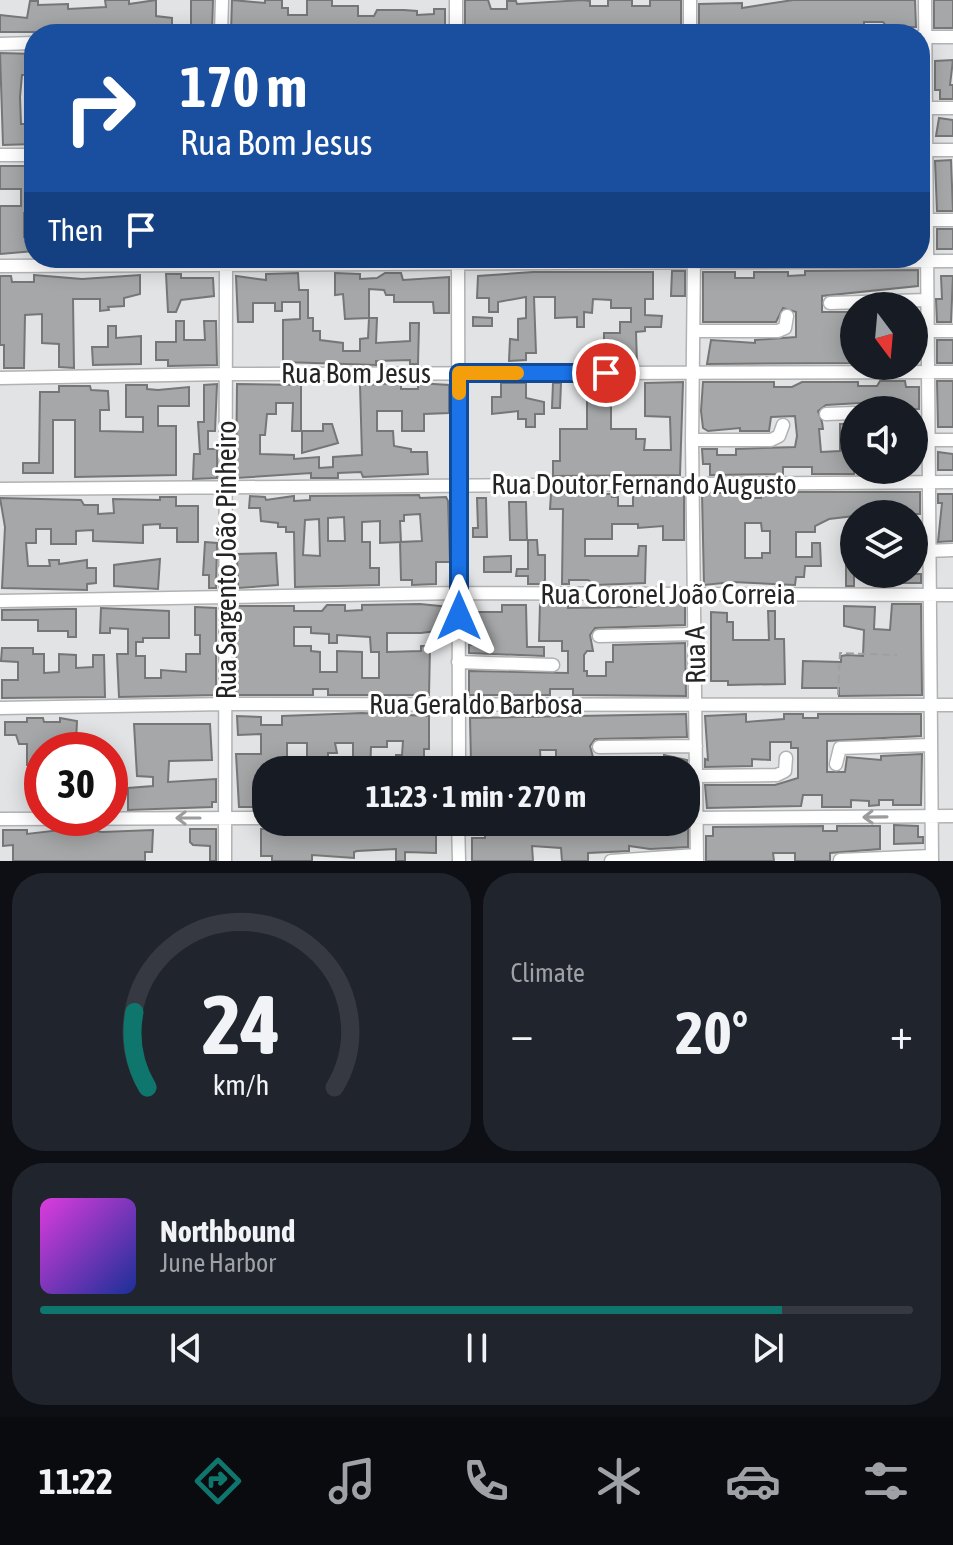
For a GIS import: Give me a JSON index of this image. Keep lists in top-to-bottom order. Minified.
{"streets":{"street":["Rua Bom Jesus","Rua Doutor Fernando Augusto","Rua Sargento João Pinheiro","Rua Coronel João Correia","Rua A","Rua Geraldo Barbosa"]},"crossings":[["Rua Bom Jesus","Rua Sargento João Pinheiro"],["Rua Bom Jesus","Rua A"],["Rua Doutor Fernando Augusto","Rua Sargento João Pinheiro"],["Rua Doutor Fernando Augusto","Rua A"],["Rua Sargento João Pinheiro","Rua Coronel João Correia"],["Rua Sargento João Pinheiro","Rua Geraldo Barbosa"],["Rua Coronel João Correia","Rua A"],["Rua A","Rua Geraldo Barbosa"]],"north":"bottom","page":{"turn":["170 m","Rua Bom Jesus"],"then":"Then","limit":"30","trip":"11:23 · 1 min · 270 m","tile":"Climate","heat":["−","20°","+"],"song":["Northbound","June Harbor"],"tabs":"11:22","gauge":["24","km/h"]}}
